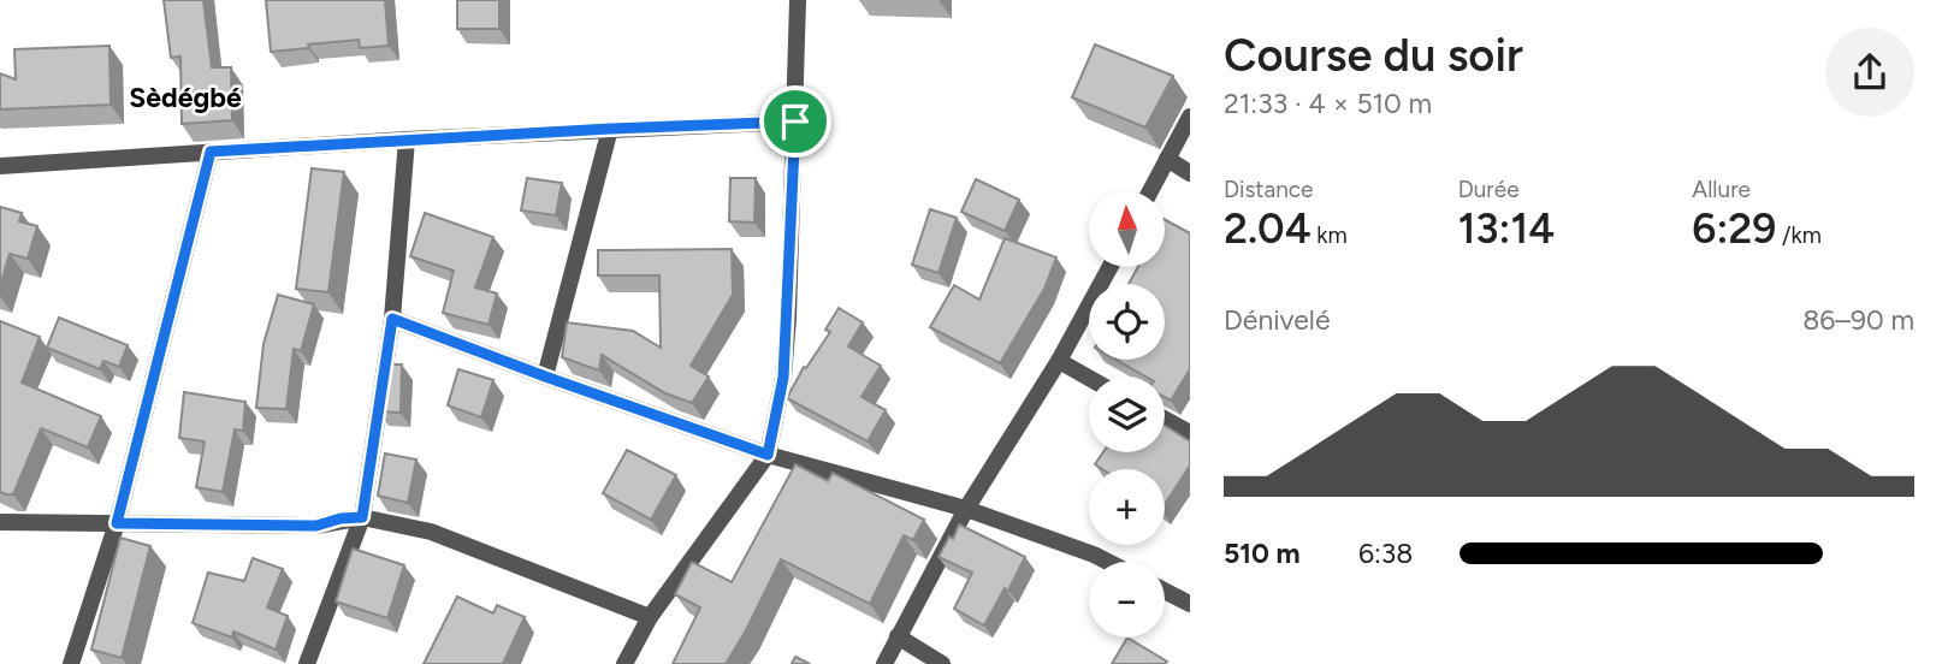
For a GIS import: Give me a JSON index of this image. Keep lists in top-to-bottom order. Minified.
{"districts":["Sèdégbé"],"north":"top","page":{"heading":["Course du soir","21:33 · 4 × 510 m"],"stats":[["Distance","2.04 km"],["Durée","13:14"],["Allure","6:29 /km"]],"map_buttons":["+","−"],"chart":["Dénivelé","86–90 m"],"list":[{"name":"510 m","note":"6:38"}]}}
